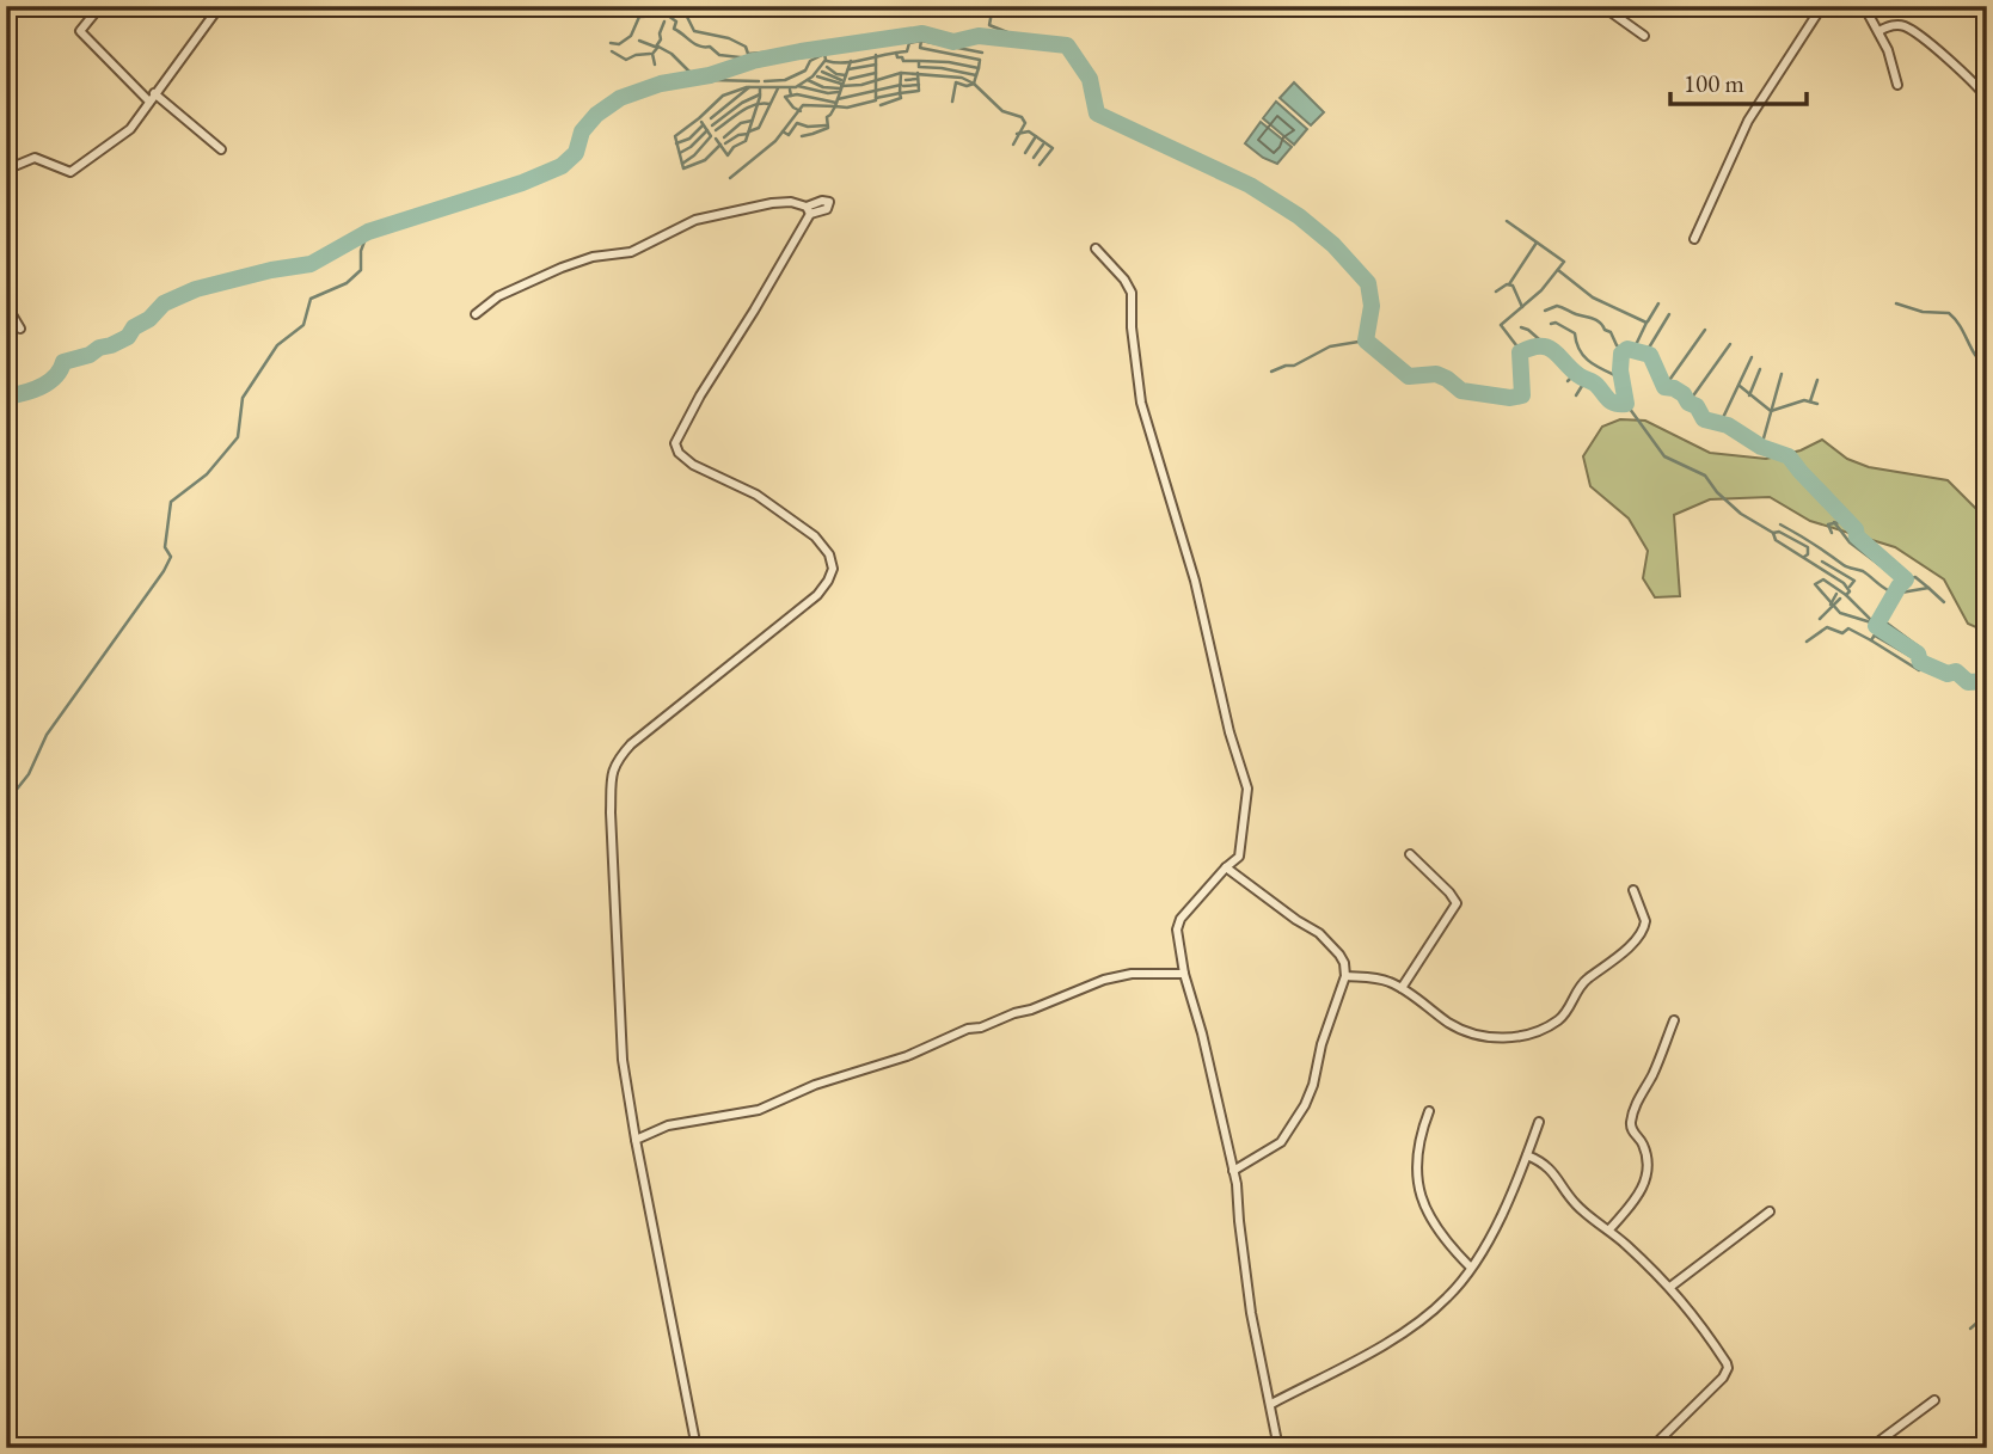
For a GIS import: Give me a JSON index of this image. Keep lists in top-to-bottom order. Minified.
{"scale_bar":"100 m"}
